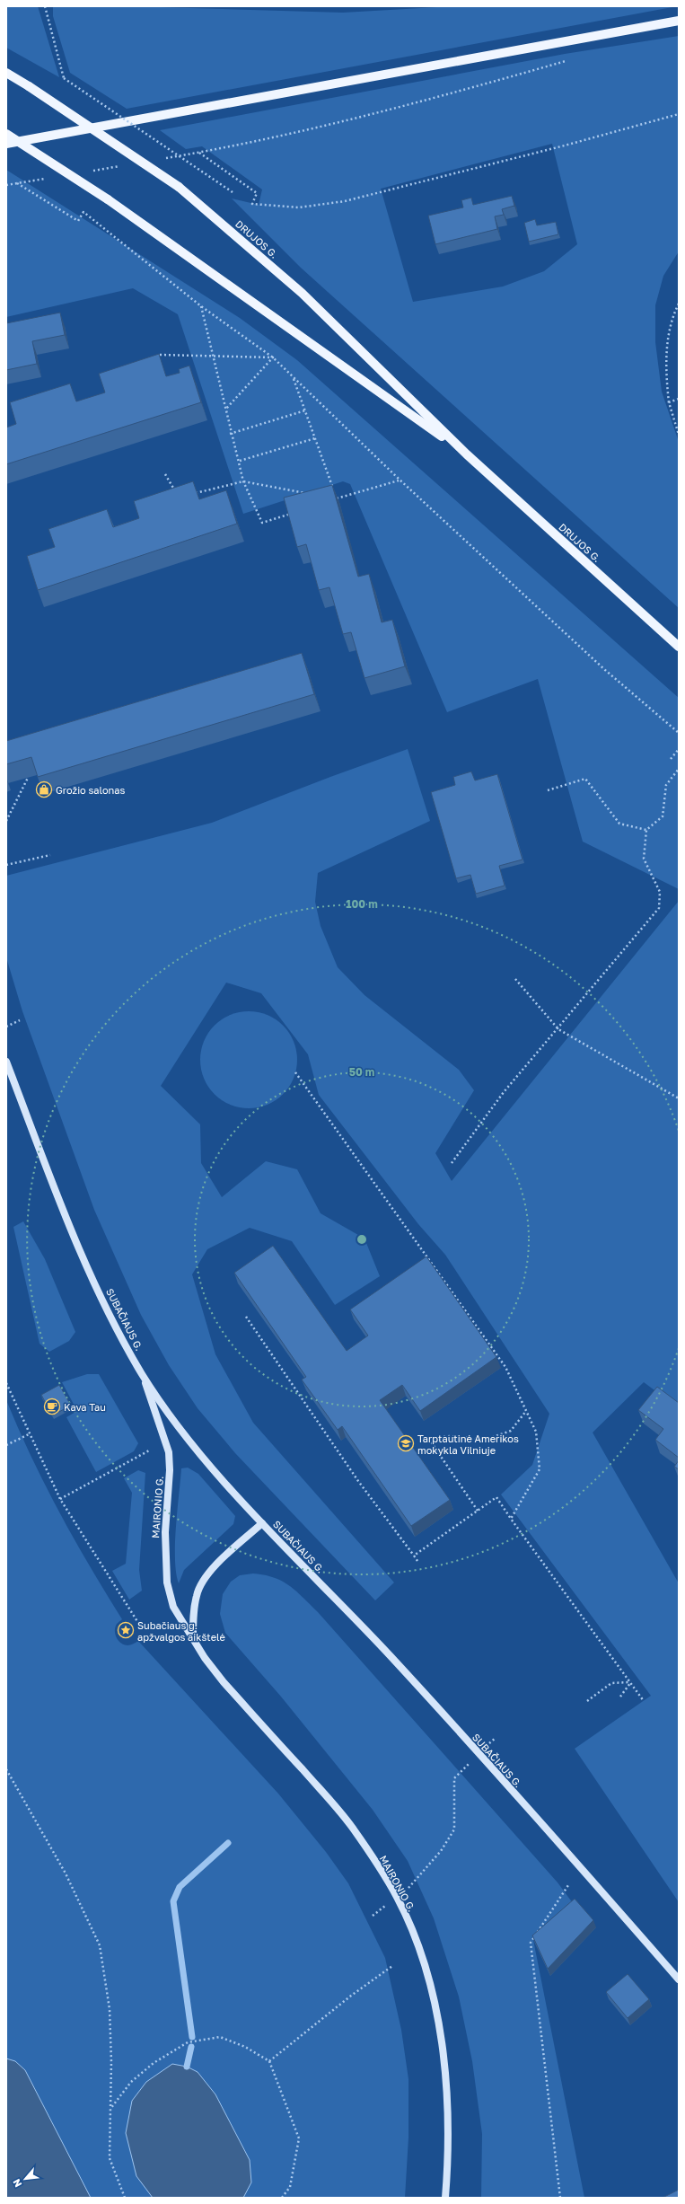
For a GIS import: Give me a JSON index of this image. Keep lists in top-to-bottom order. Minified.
{"streets":{"main road":["DRUJOS G.","SUBAČIAUS G.","MAIRONIO G."]},"crossings":[["SUBAČIAUS G.","MAIRONIO G."]],"places":{"shop":["Grožio salonas"],"cafe":["Kava Tau"],"school or university":["Tarptautinė Amerikos mokykla Vilniuje"],"place":["Subačiaus g. apžvalgos aikštelė"]},"north":"bottom left","rings":["100 m","50 m"]}
